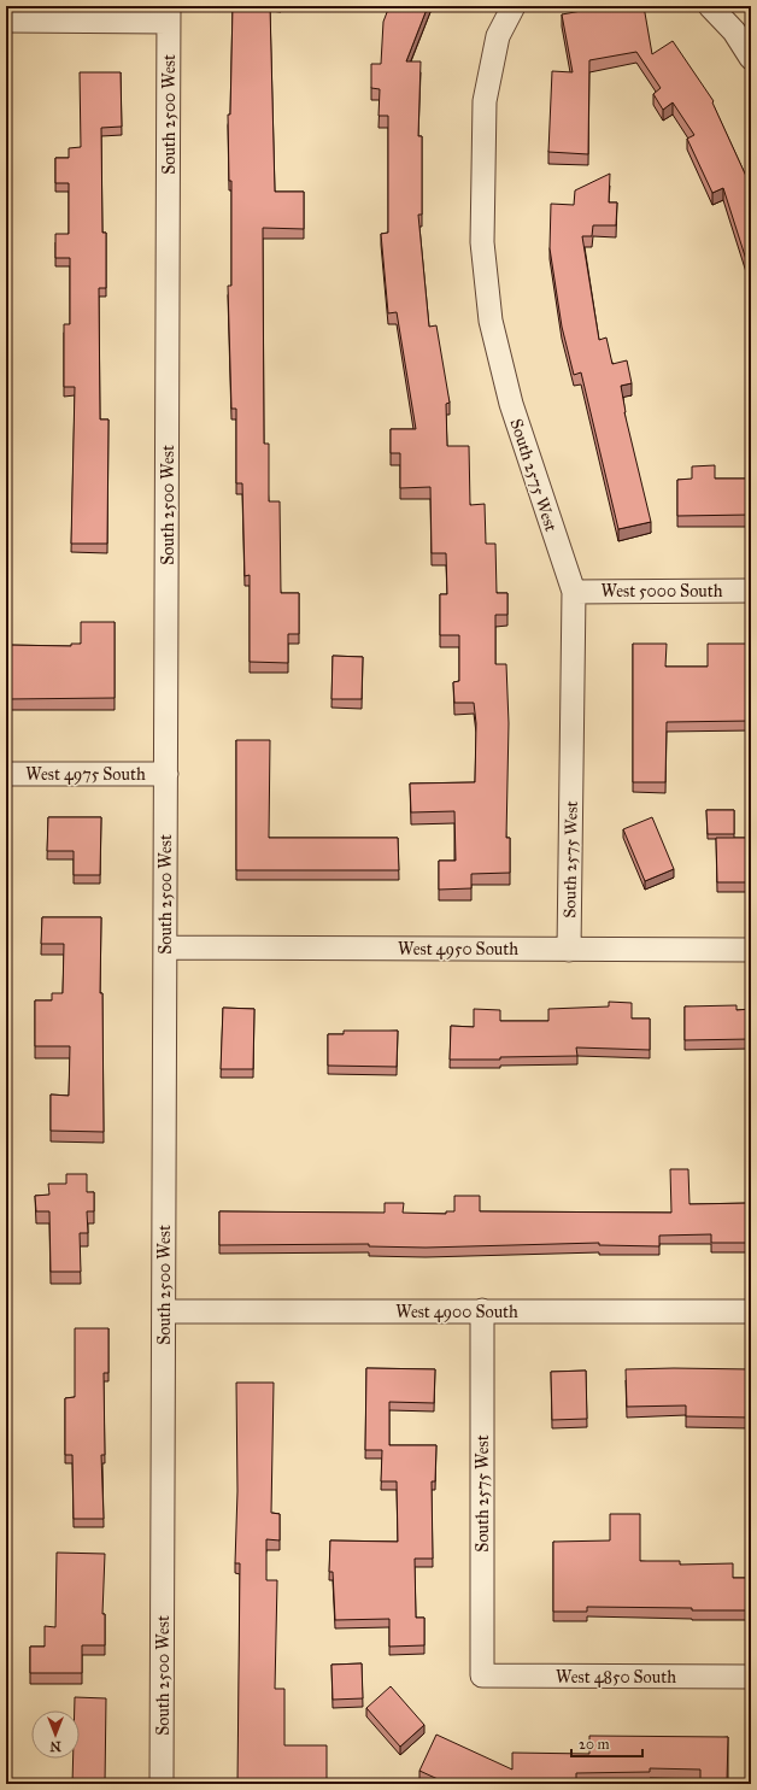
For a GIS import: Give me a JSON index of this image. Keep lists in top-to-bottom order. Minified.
{"streets":{"street":["South 2500 West","South 2575 West","West 5000 South","West 4975 South","West 4950 South","West 4900 South","West 4850 South"]},"crossings":[["South 2500 West","West 4975 South"],["South 2500 West","West 4950 South"],["South 2500 West","West 4900 South"],["South 2575 West","West 5000 South"],["South 2575 West","West 4950 South"],["South 2575 West","West 4900 South"],["South 2575 West","West 4850 South"]],"scale_bar":"20 m","north":"bottom"}
